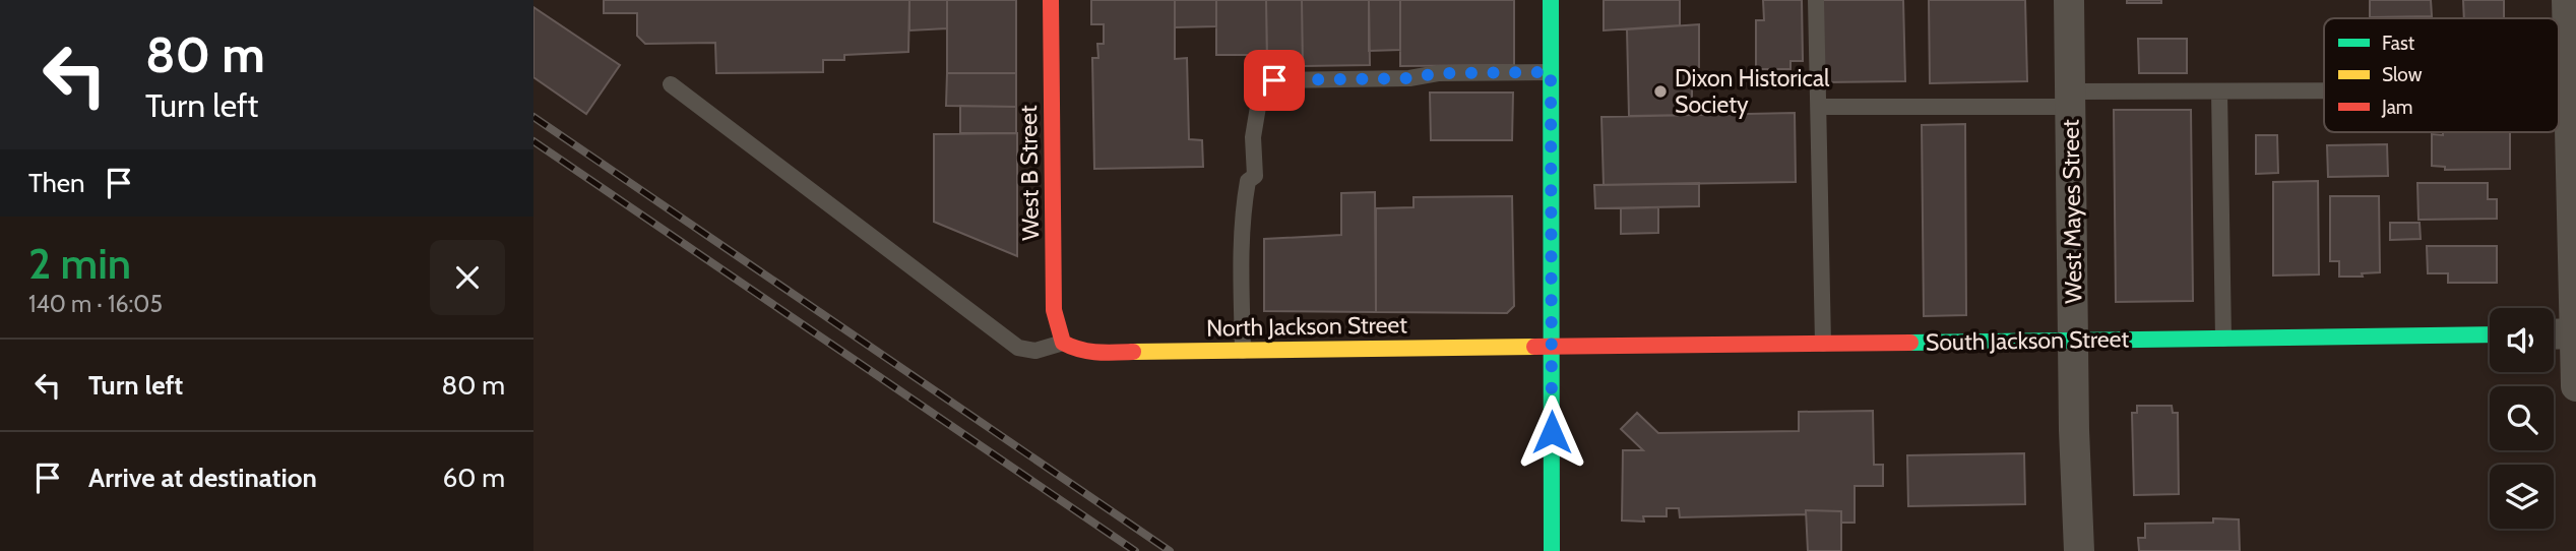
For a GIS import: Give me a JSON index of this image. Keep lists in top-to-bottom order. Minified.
{"streets":{"street":["West B Street","West Mayes Street","North Jackson Street","South Jackson Street"]},"crossings":[["West B Street","North Jackson Street"],["West Mayes Street","South Jackson Street"],["North Jackson Street","South Jackson Street"]],"places":["Dixon Historical Society"],"legend":["Fast","Slow","Jam"],"page":{"turn":["80 m","Turn left"],"then":"Then","heading":["2 min","140 m · 16:05"],"list":[{"name":"Turn left","value":"80 m"},{"name":"Arrive at destination","value":"60 m"}]}}
